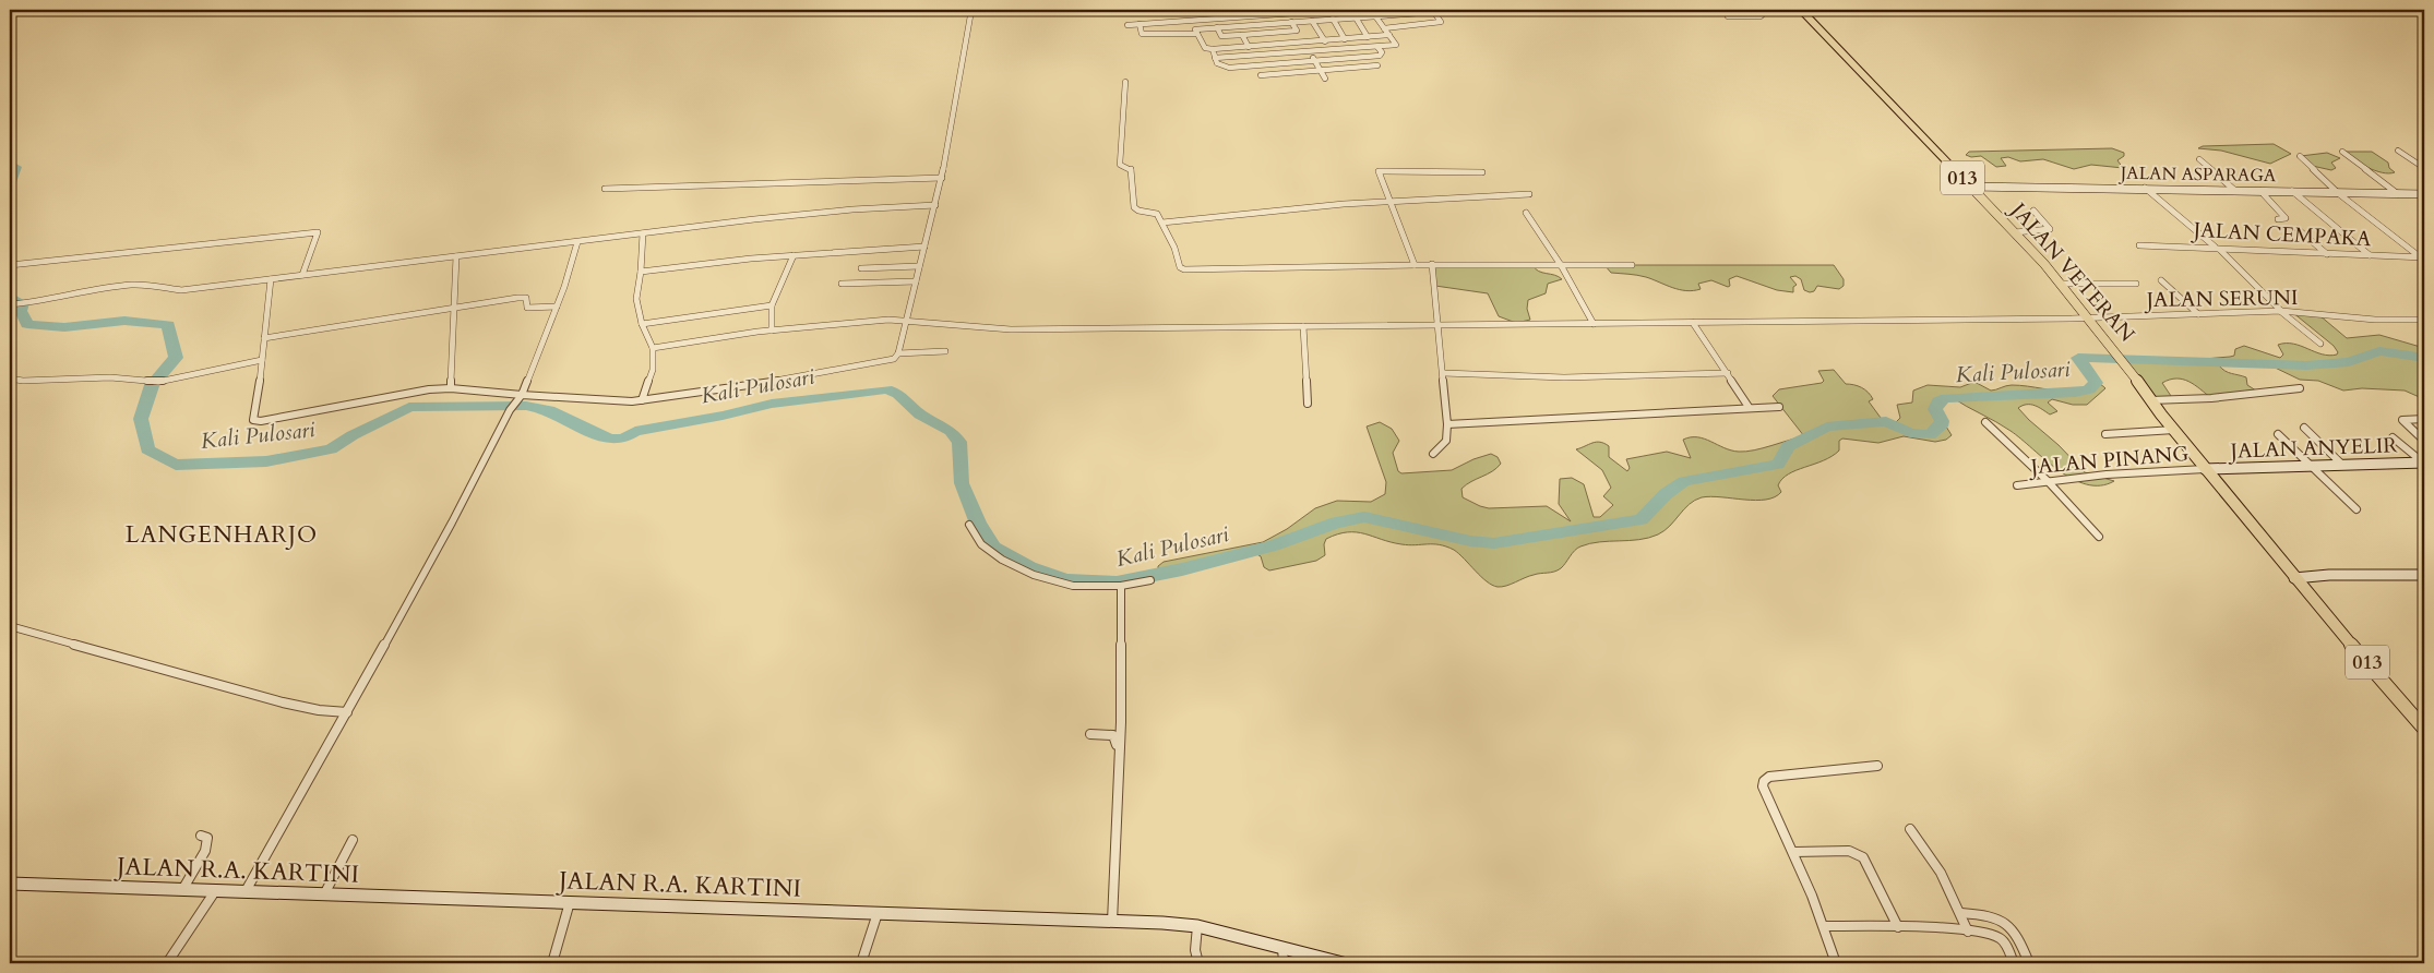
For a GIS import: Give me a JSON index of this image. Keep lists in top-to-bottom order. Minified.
{"streets":{"main road":["JALAN ASPARAGA","013","JALAN VETERAN","JALAN R.A. KARTINI"],"street":["JALAN CEMPAKA","JALAN SERUNI","JALAN ANYELIR","JALAN PINANG"]},"crossings":[["JALAN ASPARAGA","JALAN VETERAN"],["013","JALAN VETERAN"],["JALAN VETERAN","JALAN SERUNI"],["JALAN VETERAN","JALAN ANYELIR"],["JALAN VETERAN","JALAN PINANG"],["JALAN ANYELIR","JALAN PINANG"]],"districts":["LANGENHARJO"],"water":["Kali Pulosari"]}
